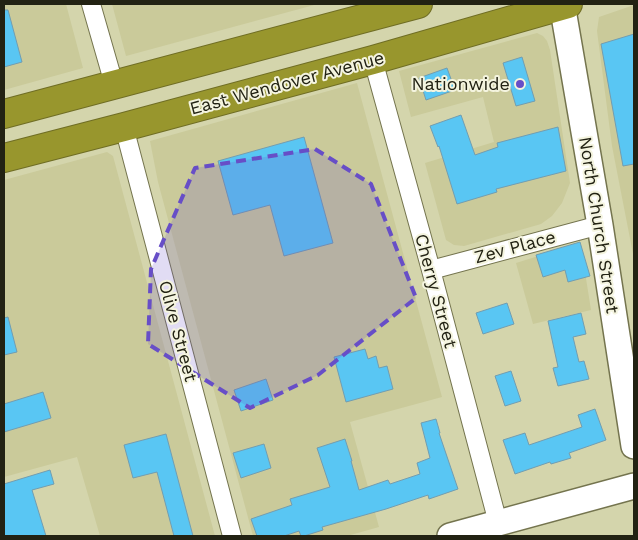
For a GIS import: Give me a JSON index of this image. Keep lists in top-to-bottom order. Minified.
{"streets":{"highway":["East Wendover Avenue"],"main road":["North Church Street"],"street":["Zev Place","Cherry Street","Olive Street"]},"crossings":[["East Wendover Avenue","North Church Street"],["East Wendover Avenue","Cherry Street"],["East Wendover Avenue","Olive Street"],["North Church Street","Zev Place"],["Zev Place","Cherry Street"]],"places":["Nationwide"]}
